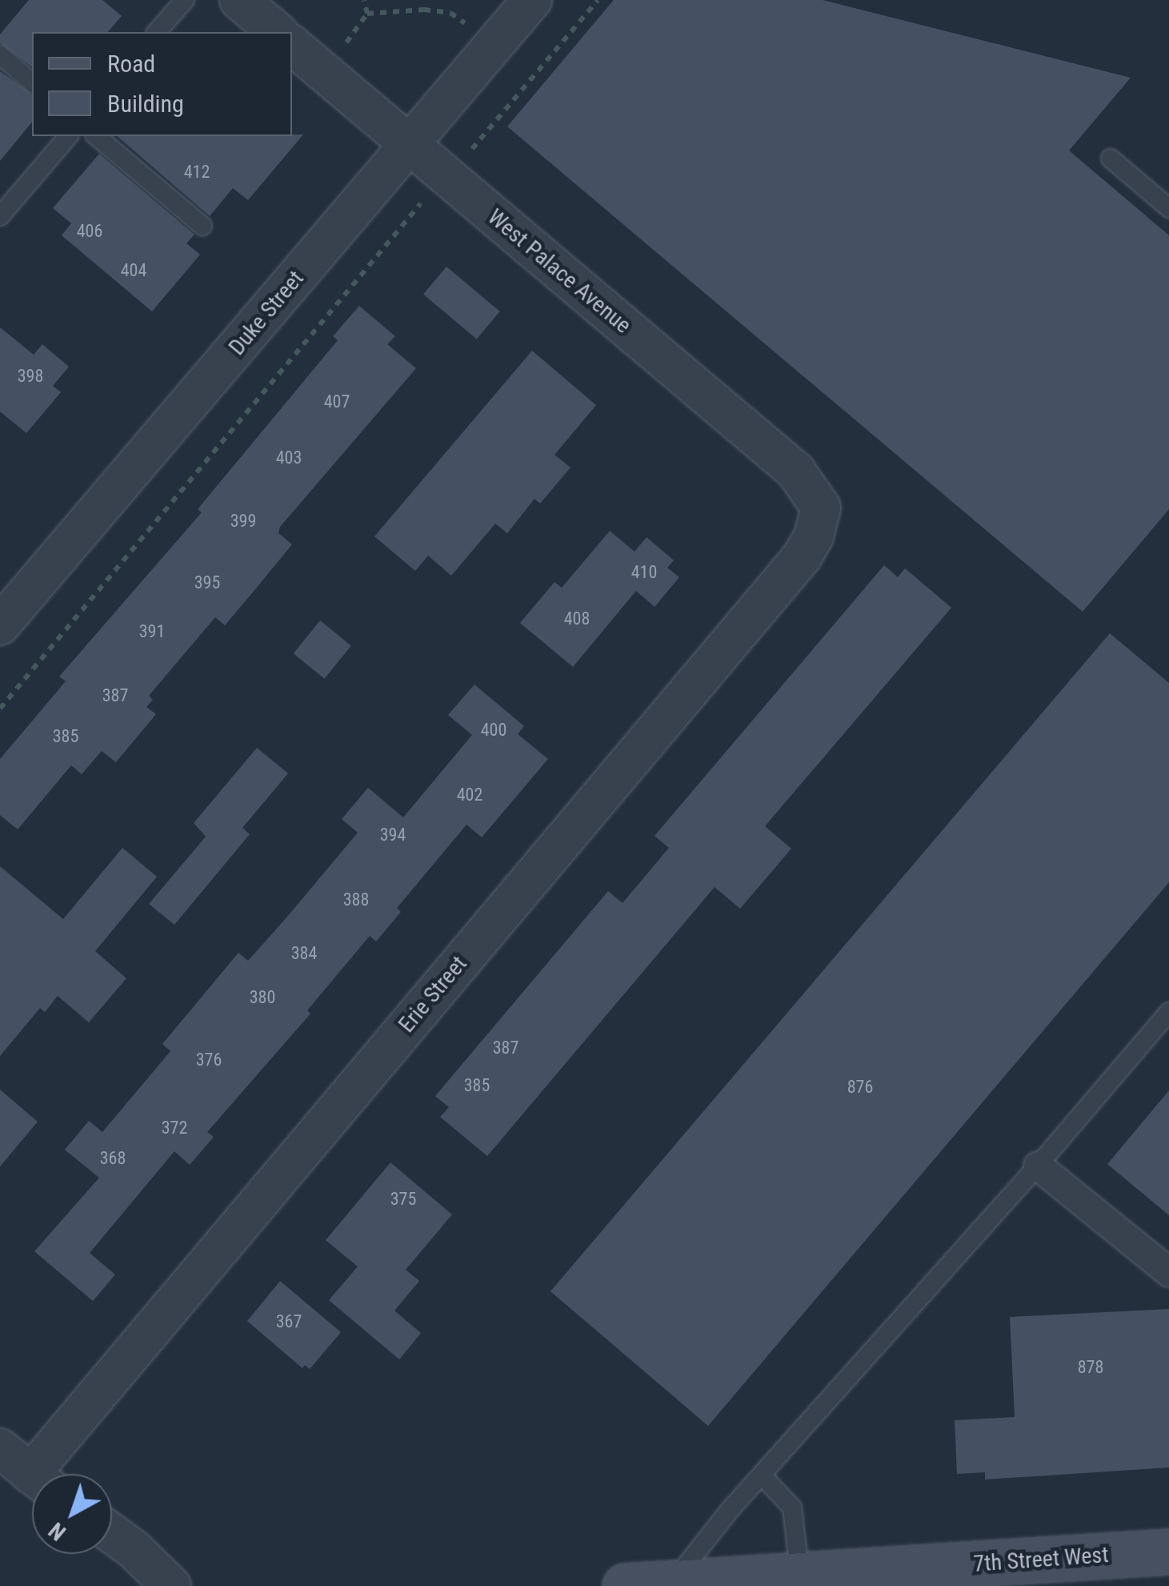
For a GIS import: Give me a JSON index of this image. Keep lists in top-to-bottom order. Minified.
{"streets":{"main road":["7th Street West"],"street":["West Palace Avenue","Duke Street","Erie Street"]},"crossings":[["West Palace Avenue","Duke Street"],["West Palace Avenue","Erie Street"]],"house_numbers":["412","406","404","398","407","403","399","410","395","408","391","387","400","385","402","394","388","384","380","387","376","385","876","372","368","375","367","878"],"legend":["Road","Building"],"north":"bottom left"}
